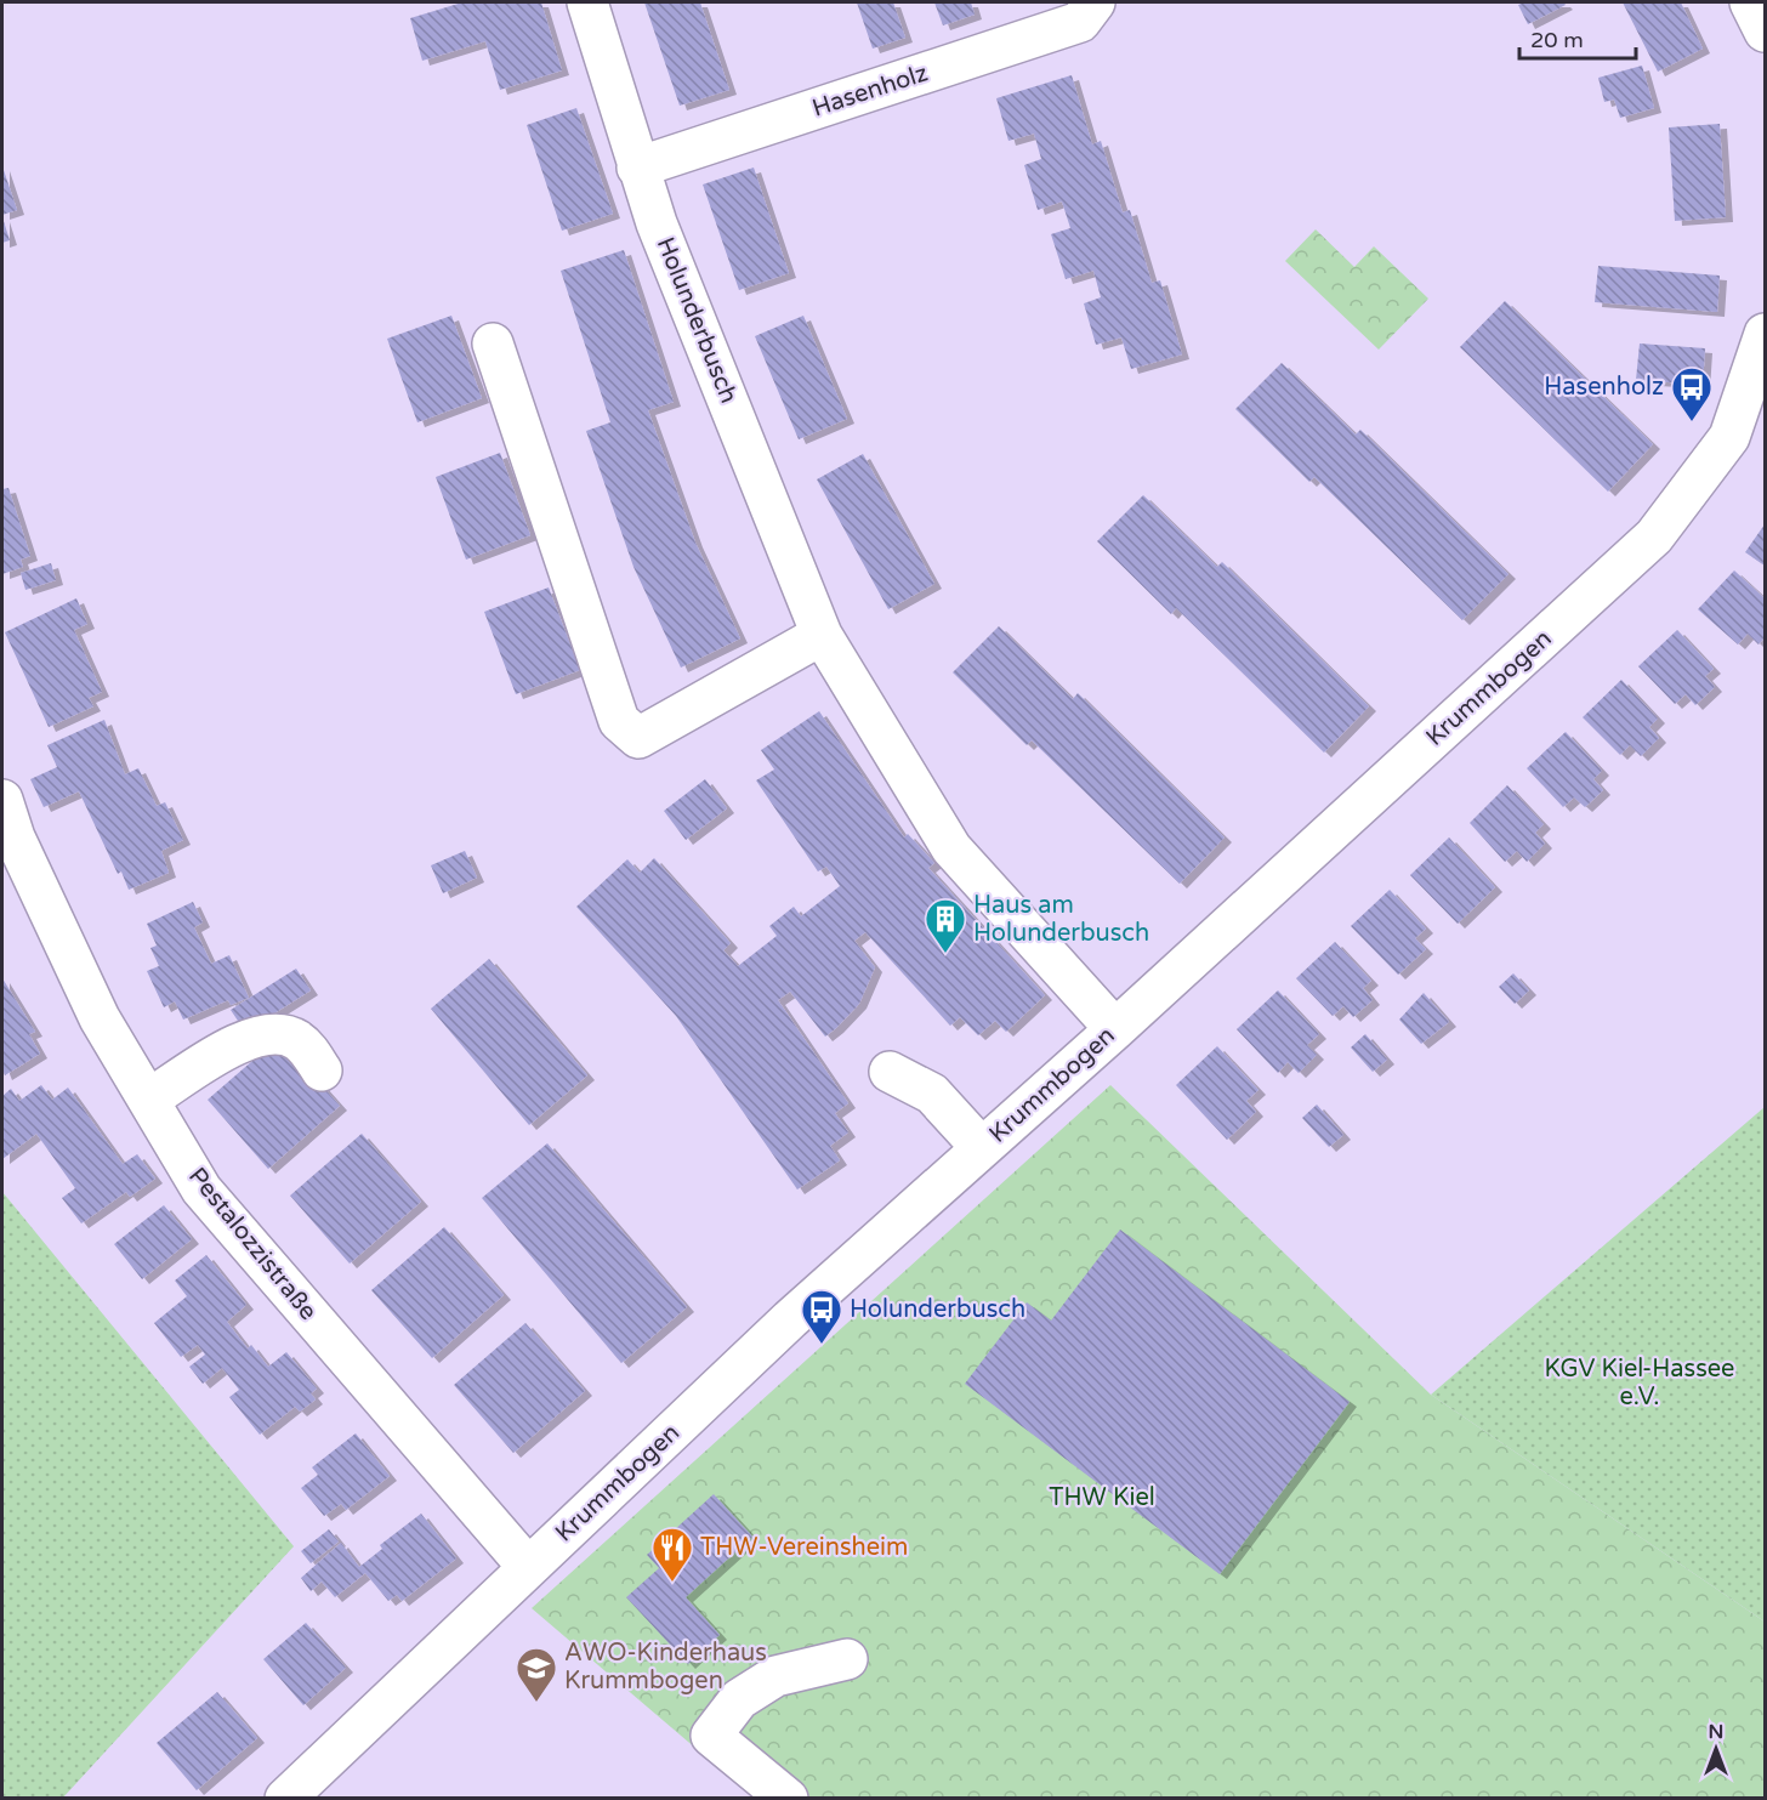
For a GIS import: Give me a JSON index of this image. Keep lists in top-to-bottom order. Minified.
{"streets":{"street":["Hasenholz","Holunderbusch","Krummbogen","Pestalozzistraße"]},"crossings":[["Hasenholz","Holunderbusch"],["Holunderbusch","Krummbogen"],["Krummbogen","Pestalozzistraße"]],"parks":["KGV Kiel-Hassee e.V.","THW Kiel"],"places":{"bus stop":["Hasenholz","Holunderbusch"],"building":["Haus am Holunderbusch"],"restaurant":["THW-Vereinsheim"],"school or university":["AWO-Kinderhaus Krummbogen"]},"scale_bar":"20 m","north":"top"}
